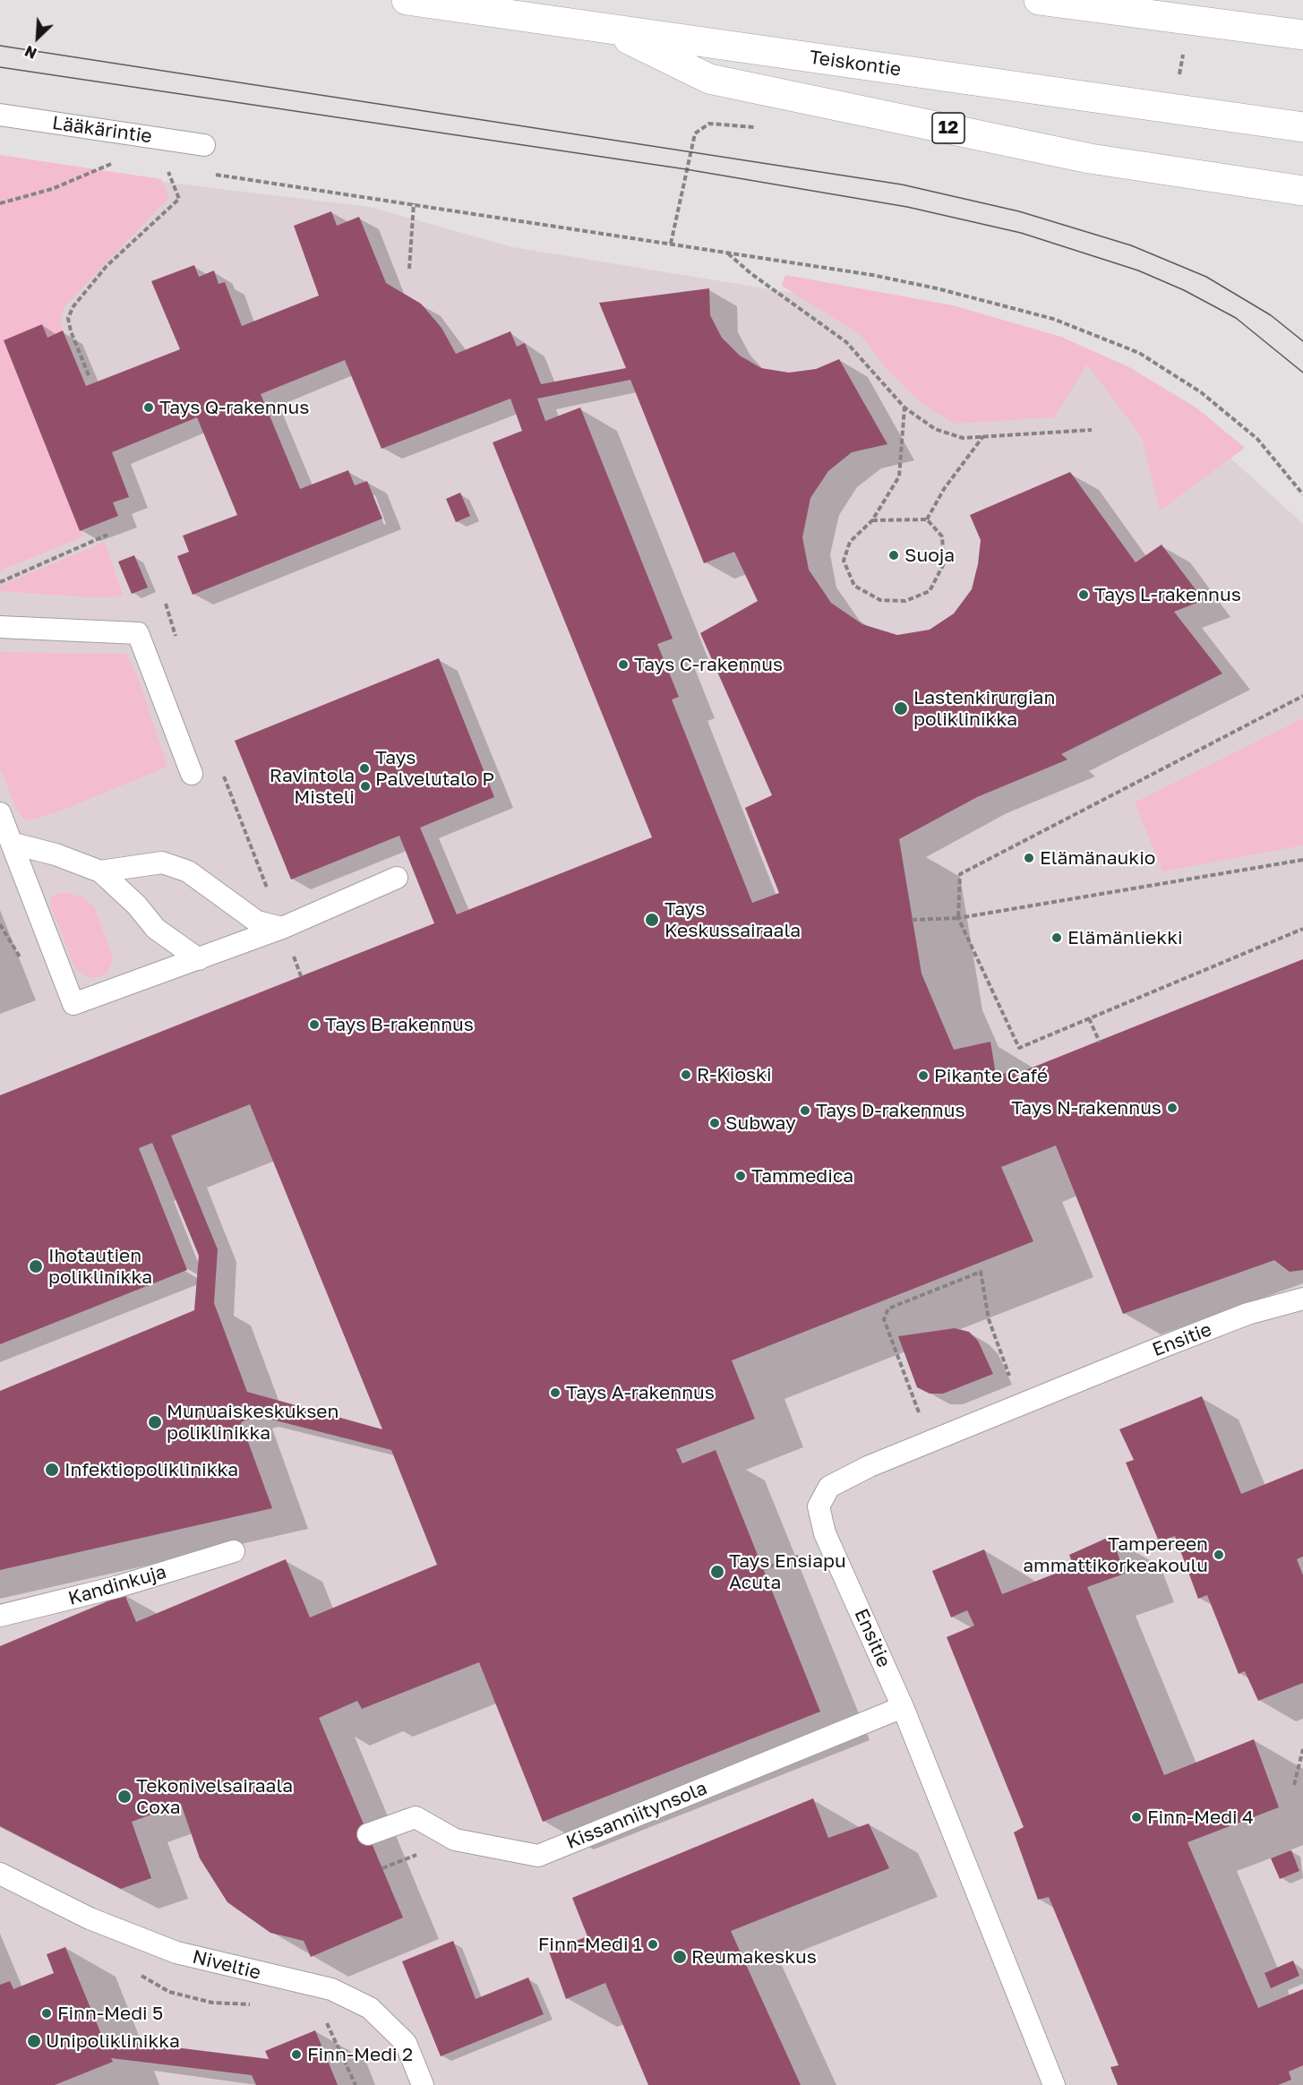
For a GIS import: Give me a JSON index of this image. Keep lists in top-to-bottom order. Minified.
{"streets":{"highway":["Teiskontie","12"],"lane":["Lääkärintie","Ensitie","Kandinkuja","Kissanniitynsola","Niveltie"]},"crossings":[["Teiskontie","12"],["Ensitie","Kissanniitynsola"]],"places":["Tays Q-rakennus","Suoja","Tays L-rakennus","Tays C-rakennus","Lastenkirurgian poliklinikka","Tays Palvelutalo P","Ravintola Misteli","Elämänaukio","Tays Keskussairaala","Elämänliekki","Tays B-rakennus","R-Kioski","Pikante Café","Tays N-rakennus","Tays D-rakennus","Subway","Tammedica","Ihotautien poliklinikka","Tays A-rakennus","Munuaiskeskuksen poliklinikka","Infektiopoliklinikka","Tampereen ammattikorkeakoulu","Tays Ensiapu Acuta","Tekonivelsairaala Coxa","Finn-Medi 4","Finn-Medi 1","Reumakeskus","Finn-Medi 5","Unipoliklinikka","Finn-Medi 2"],"north":"bottom left"}
